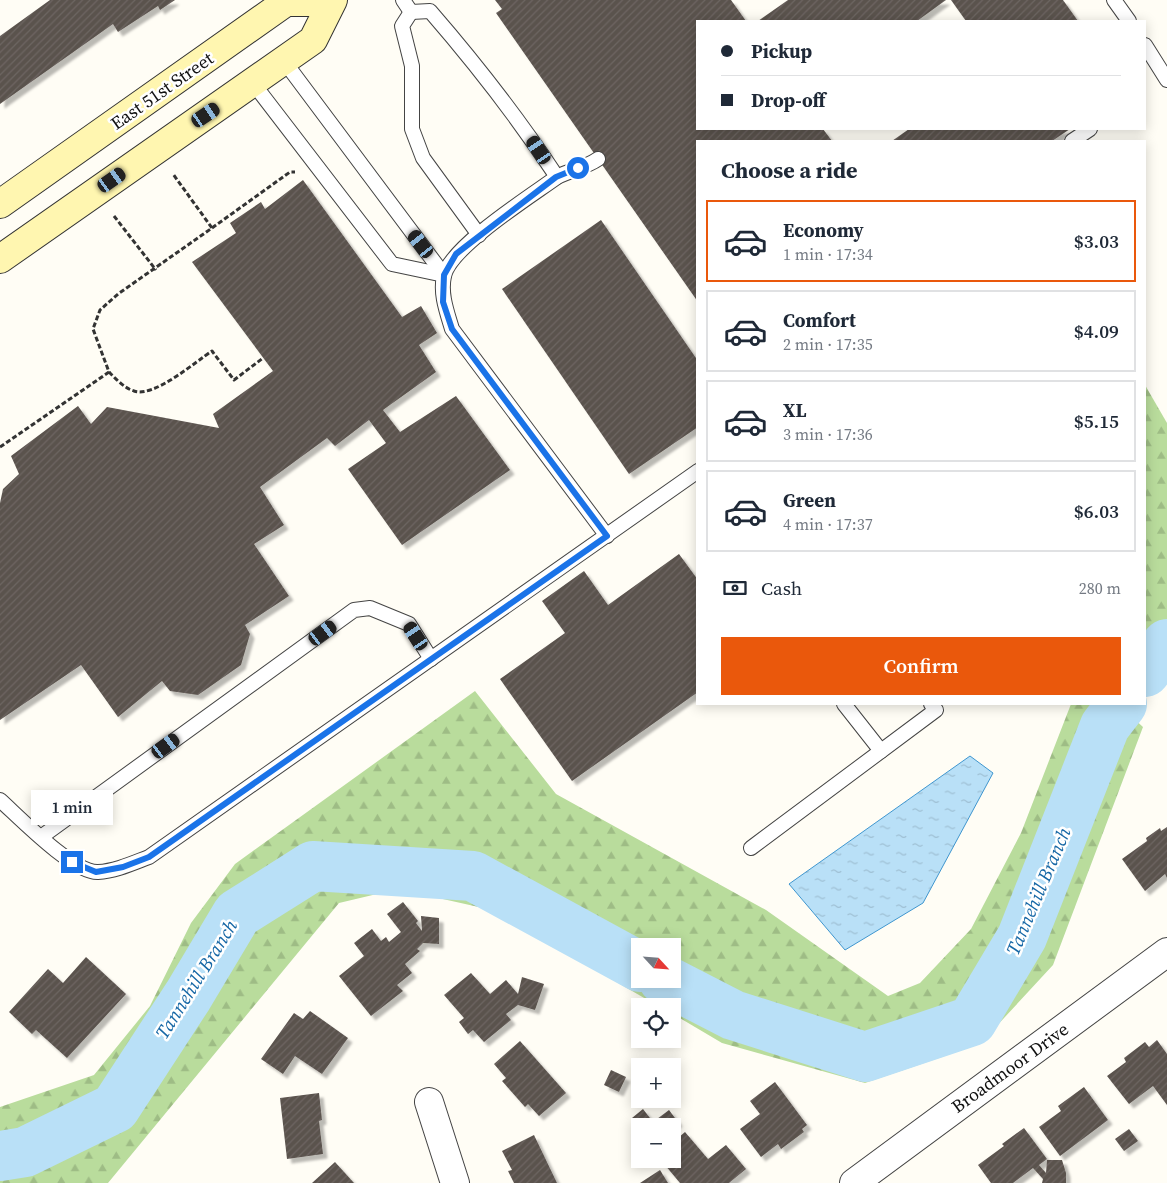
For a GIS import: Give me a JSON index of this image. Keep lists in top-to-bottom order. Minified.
{"streets":{"main road":["East 51st Street"],"street":["Broadmoor Drive"]},"water":["Tannehill Branch"],"north":"bottom right","page":{"banner":["Pickup","Drop-off"],"heading":"Choose a ride","list":[{"name":"Economy","note":"1 min · 17:34","value":"$3.03"},{"name":"Comfort","note":"2 min · 17:35","value":"$4.09"},{"name":"XL","note":"3 min · 17:36","value":"$5.15"},{"name":"Green","note":"4 min · 17:37","value":"$6.03"}],"pay":["Cash","280 m"],"buttons":"Confirm","bubble":"1 min","map_buttons":["+","−"]}}
